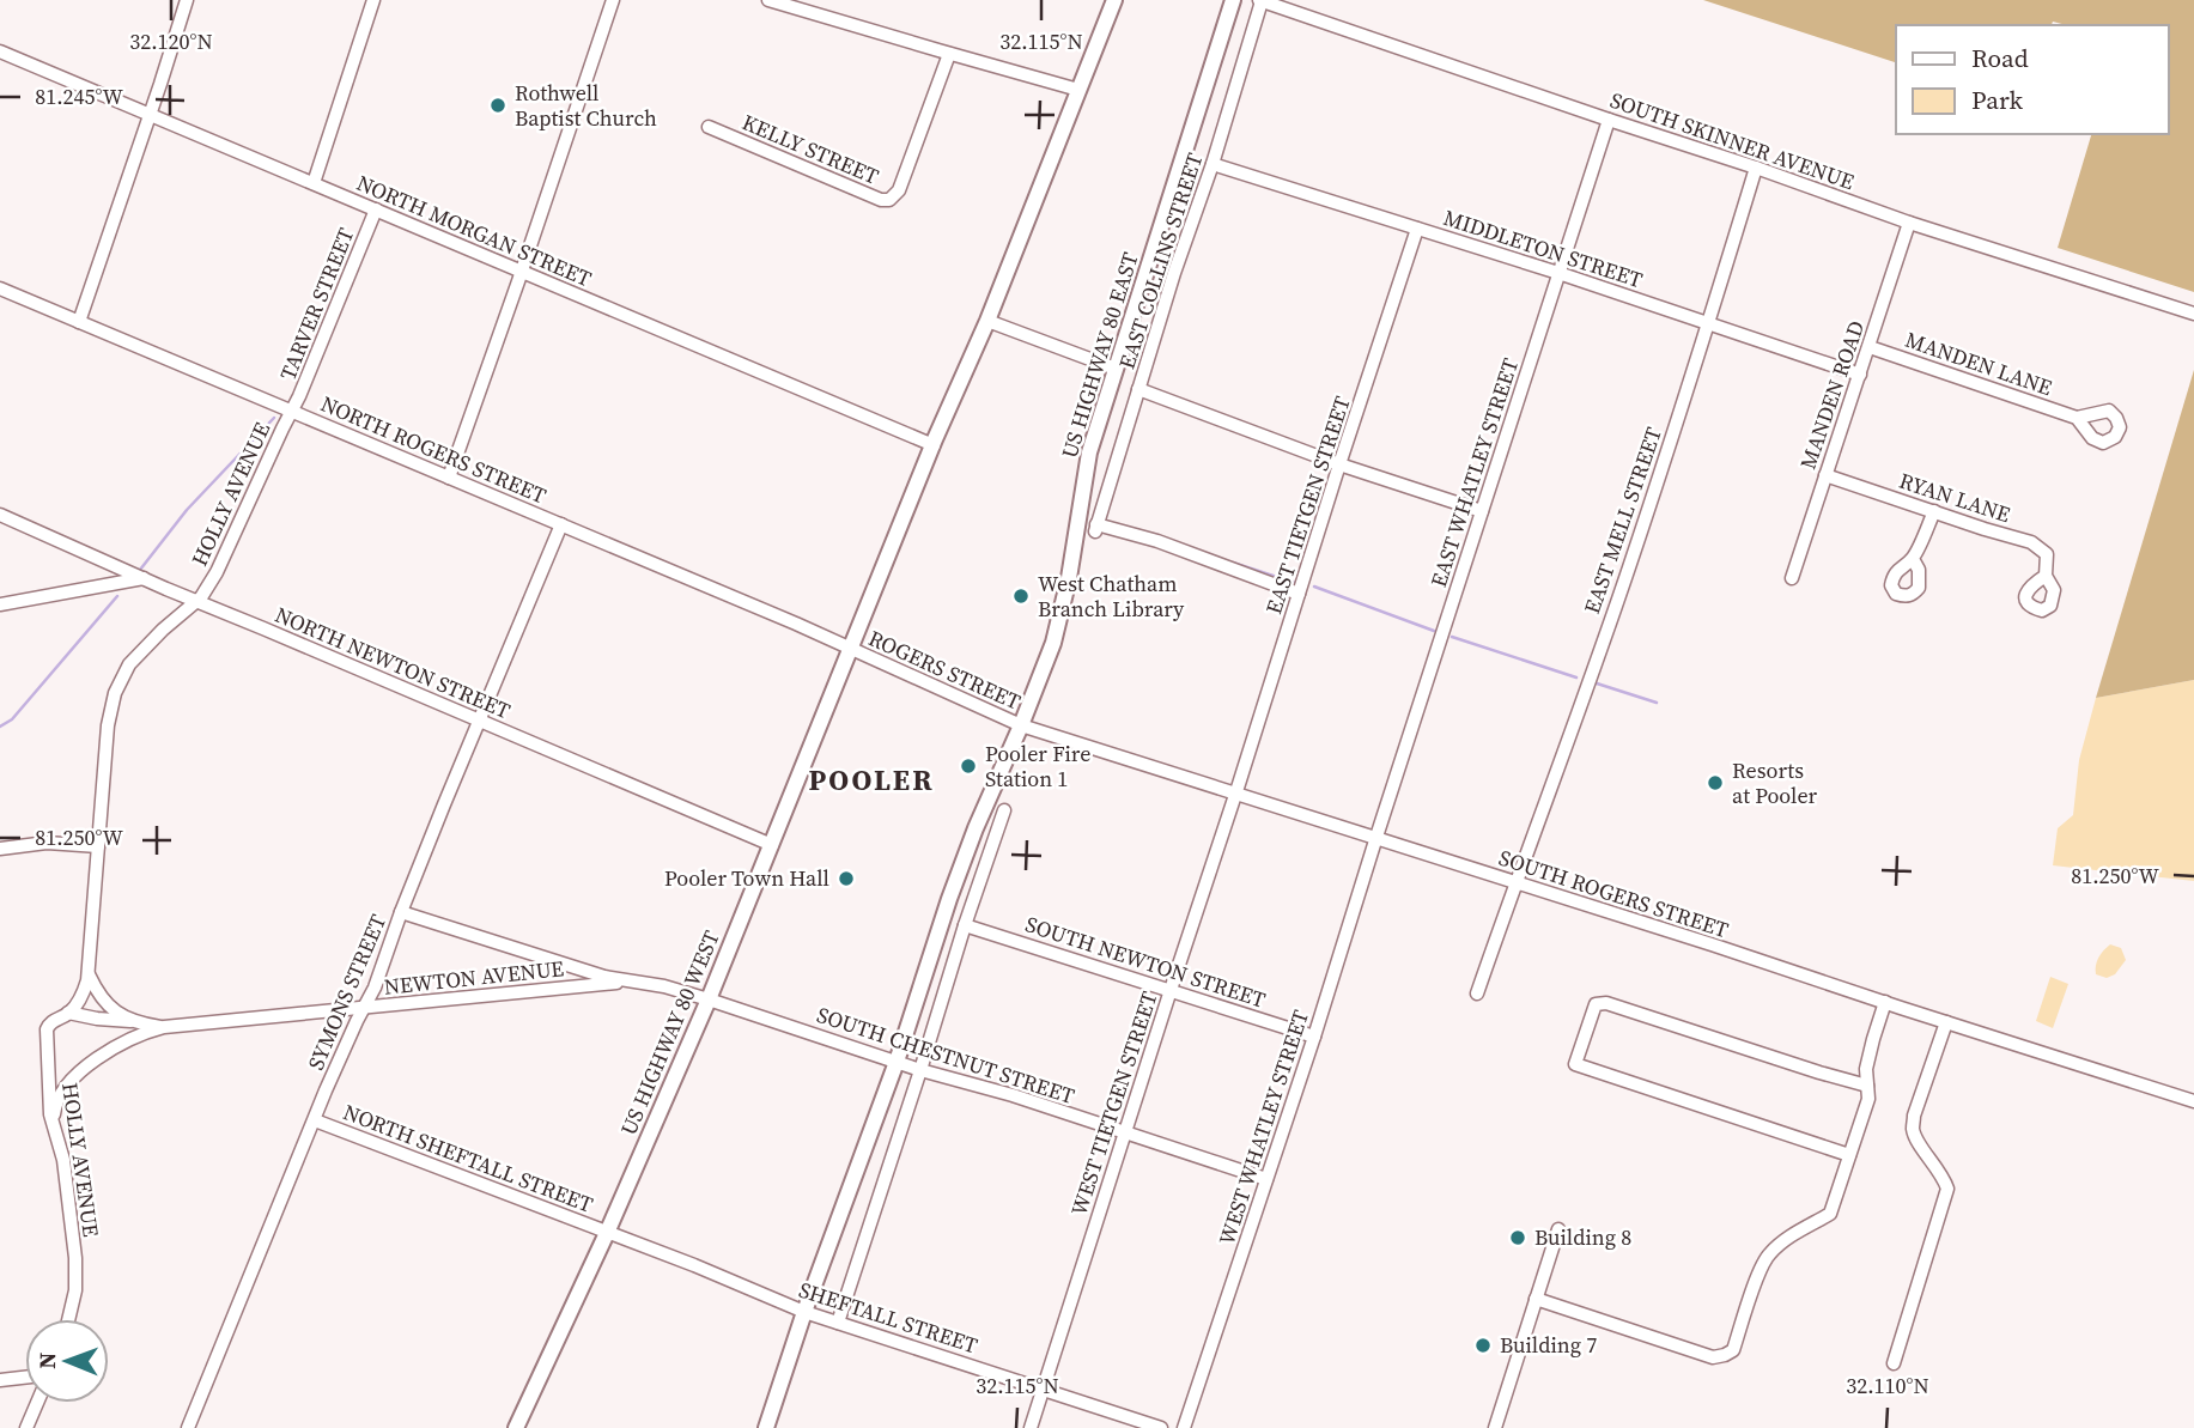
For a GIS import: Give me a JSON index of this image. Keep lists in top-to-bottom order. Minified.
{"streets":{"main road":["US HIGHWAY 80 EAST","US HIGHWAY 80 WEST"],"street":["SOUTH SKINNER AVENUE","KELLY STREET","NORTH MORGAN STREET","MIDDLETON STREET","EAST COLLINS STREET","TARVER STREET","MANDEN LANE","MANDEN ROAD","NORTH ROGERS STREET","EAST WHATLEY STREET","HOLLY AVENUE","RYAN LANE","EAST TIETGEN STREET","EAST MELL STREET","NORTH NEWTON STREET","ROGERS STREET","SOUTH ROGERS STREET","SOUTH NEWTON STREET","NEWTON AVENUE","SYMONS STREET","SOUTH CHESTNUT STREET","WEST TIETGEN STREET","WEST WHATLEY STREET","NORTH SHEFTALL STREET","SHEFTALL STREET"]},"crossings":[["SOUTH SKINNER AVENUE","EAST COLLINS STREET"],["SOUTH SKINNER AVENUE","MANDEN ROAD"],["SOUTH SKINNER AVENUE","EAST WHATLEY STREET"],["SOUTH SKINNER AVENUE","EAST MELL STREET"],["NORTH MORGAN STREET","TARVER STREET"],["MIDDLETON STREET","EAST COLLINS STREET"],["MIDDLETON STREET","MANDEN ROAD"],["MIDDLETON STREET","EAST WHATLEY STREET"],["MIDDLETON STREET","EAST TIETGEN STREET"],["MIDDLETON STREET","EAST MELL STREET"],["EAST COLLINS STREET","EAST TIETGEN STREET"],["TARVER STREET","NORTH ROGERS STREET"],["TARVER STREET","HOLLY AVENUE"],["US HIGHWAY 80 EAST","ROGERS STREET"],["US HIGHWAY 80 EAST","SOUTH ROGERS STREET"],["MANDEN LANE","MANDEN ROAD"],["MANDEN ROAD","RYAN LANE"],["NORTH ROGERS STREET","HOLLY AVENUE"],["NORTH ROGERS STREET","ROGERS STREET"],["NORTH ROGERS STREET","SYMONS STREET"],["NORTH ROGERS STREET","US HIGHWAY 80 WEST"],["EAST WHATLEY STREET","SOUTH ROGERS STREET"],["EAST WHATLEY STREET","WEST WHATLEY STREET"],["HOLLY AVENUE","NORTH NEWTON STREET"],["HOLLY AVENUE","NEWTON AVENUE"],["EAST TIETGEN STREET","SOUTH ROGERS STREET"],["EAST TIETGEN STREET","WEST TIETGEN STREET"],["EAST MELL STREET","SOUTH ROGERS STREET"],["NORTH NEWTON STREET","SYMONS STREET"],["NORTH NEWTON STREET","US HIGHWAY 80 WEST"],["ROGERS STREET","SOUTH ROGERS STREET"],["ROGERS STREET","US HIGHWAY 80 WEST"],["SOUTH ROGERS STREET","WEST TIETGEN STREET"],["SOUTH ROGERS STREET","WEST WHATLEY STREET"],["SOUTH NEWTON STREET","WEST TIETGEN STREET"],["SOUTH NEWTON STREET","WEST WHATLEY STREET"],["NEWTON AVENUE","SYMONS STREET"],["NEWTON AVENUE","SOUTH CHESTNUT STREET"],["SYMONS STREET","NORTH SHEFTALL STREET"],["US HIGHWAY 80 WEST","SOUTH CHESTNUT STREET"],["US HIGHWAY 80 WEST","NORTH SHEFTALL STREET"],["US HIGHWAY 80 WEST","SHEFTALL STREET"],["SOUTH CHESTNUT STREET","WEST TIETGEN STREET"],["SOUTH CHESTNUT STREET","WEST WHATLEY STREET"],["WEST TIETGEN STREET","SHEFTALL STREET"],["NORTH SHEFTALL STREET","SHEFTALL STREET"]],"districts":["POOLER"],"places":["Rothwell Baptist Church","West Chatham Branch Library","Pooler Fire Station 1","Resorts at Pooler","Pooler Town Hall","Building 8","Building 7"],"legend":["Road","Park"],"north":"left","coordinates":["32.120°N","32.115°N","81.245°W","81.250°W","32.110°N"]}
